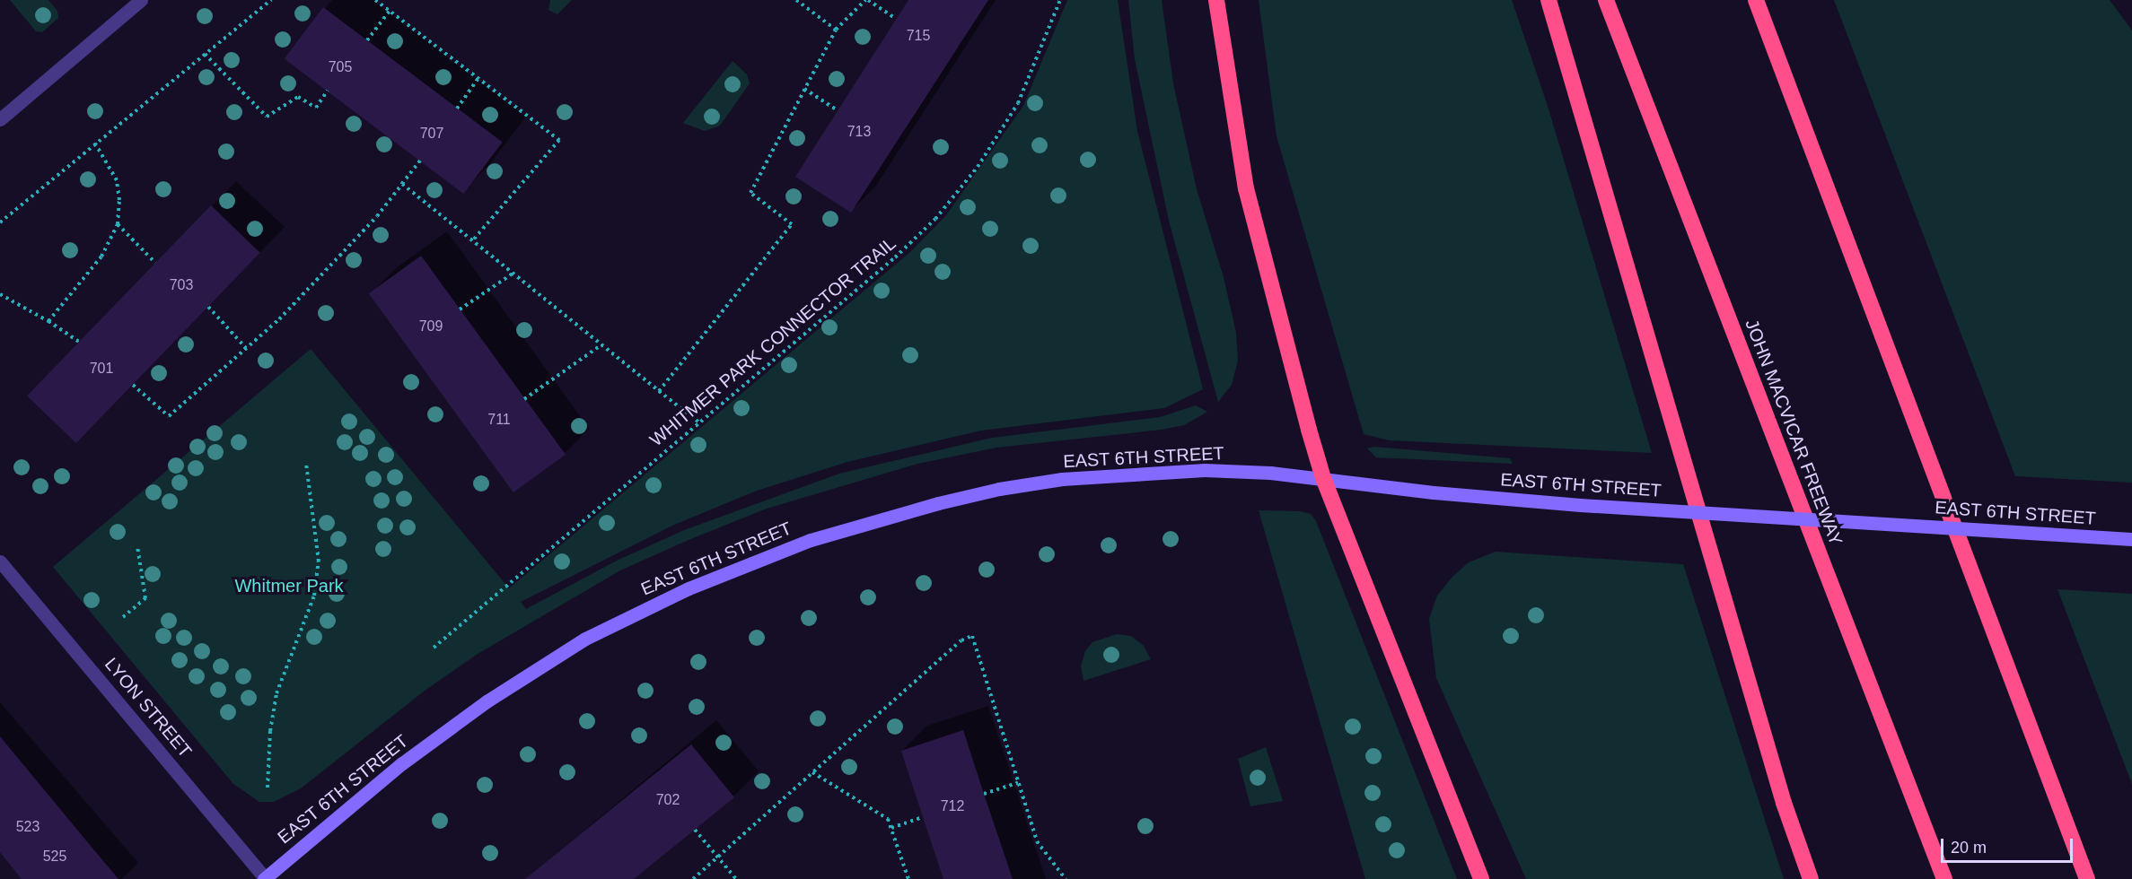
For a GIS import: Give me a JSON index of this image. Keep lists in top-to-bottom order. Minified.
{"streets":{"highway":["JOHN MACVICAR FREEWAY"],"main road":["EAST 6TH STREET"],"street":["LYON STREET"],"path":["WHITMER PARK CONNECTOR TRAIL"]},"crossings":[["EAST 6TH STREET","LYON STREET"]],"parks":["Whitmer Park"],"house_numbers":["715","705","713","707","703","709","701","711","702","712","523","525"],"scale_bar":"20 m"}
